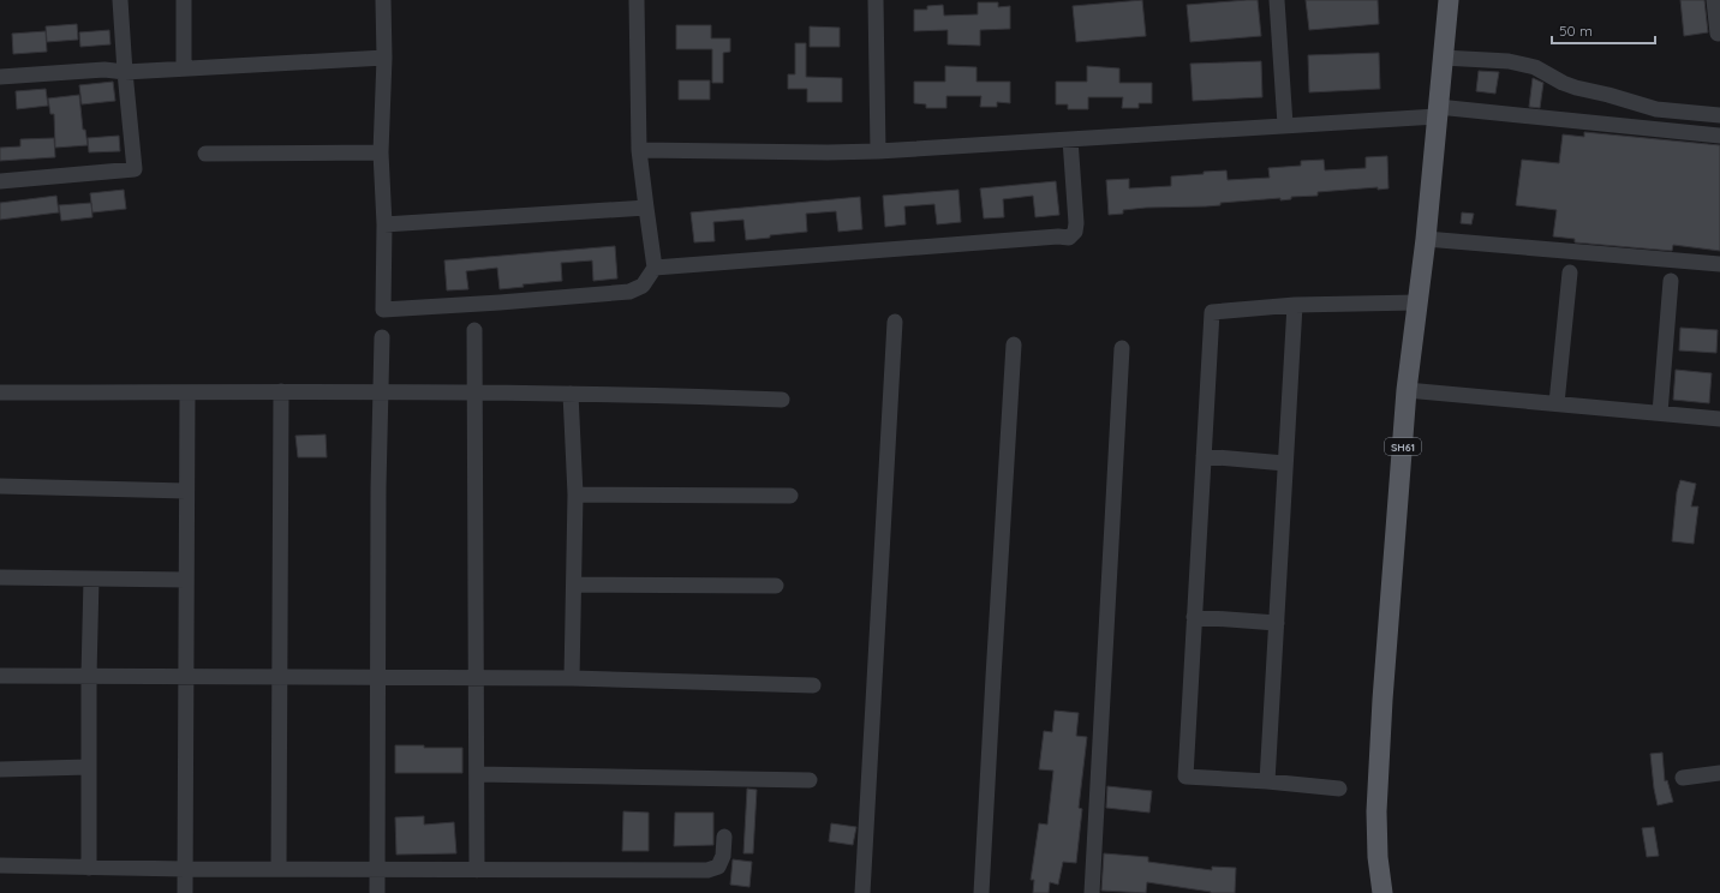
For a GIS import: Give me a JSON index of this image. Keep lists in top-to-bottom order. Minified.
{"streets":{"main road":["SH61"]},"scale_bar":"50 m"}
